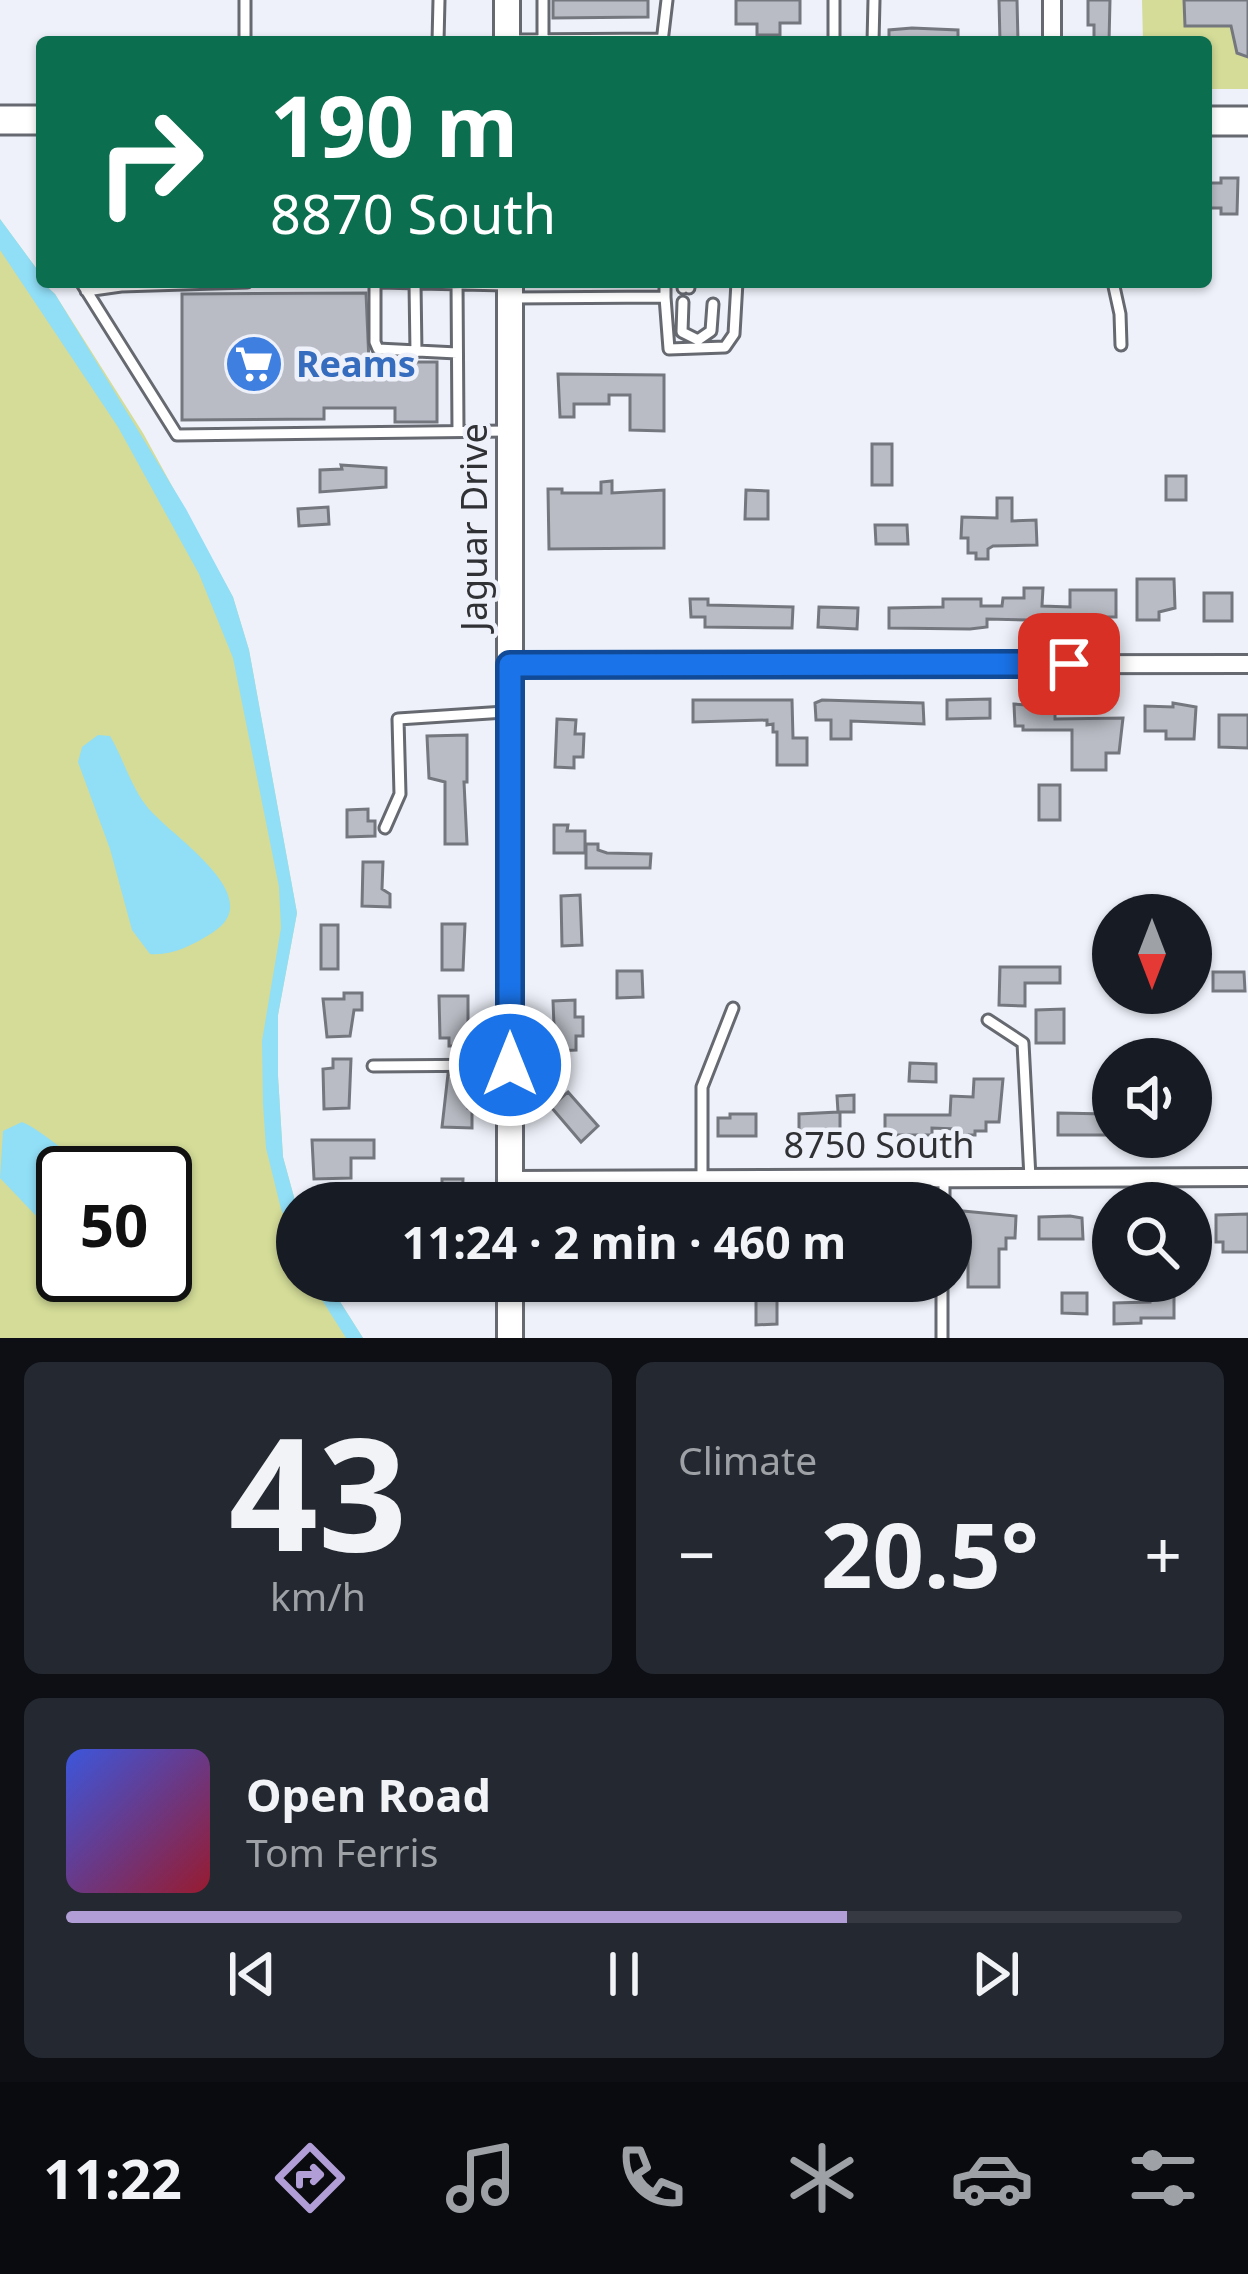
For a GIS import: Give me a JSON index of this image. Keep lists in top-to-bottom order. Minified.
{"streets":{"main road":["Jaguar Drive"],"street":["8750 South"]},"places":{"supermarket":["Reams"]},"north":"bottom","page":{"turn":["190 m","8870 South"],"limit":"50","trip":"11:24 · 2 min · 460 m","tile":[["43","km/h"],"Climate"],"heat":["−","20.5°","+"],"song":["Open Road","Tom Ferris"],"tabs":"11:22"}}
